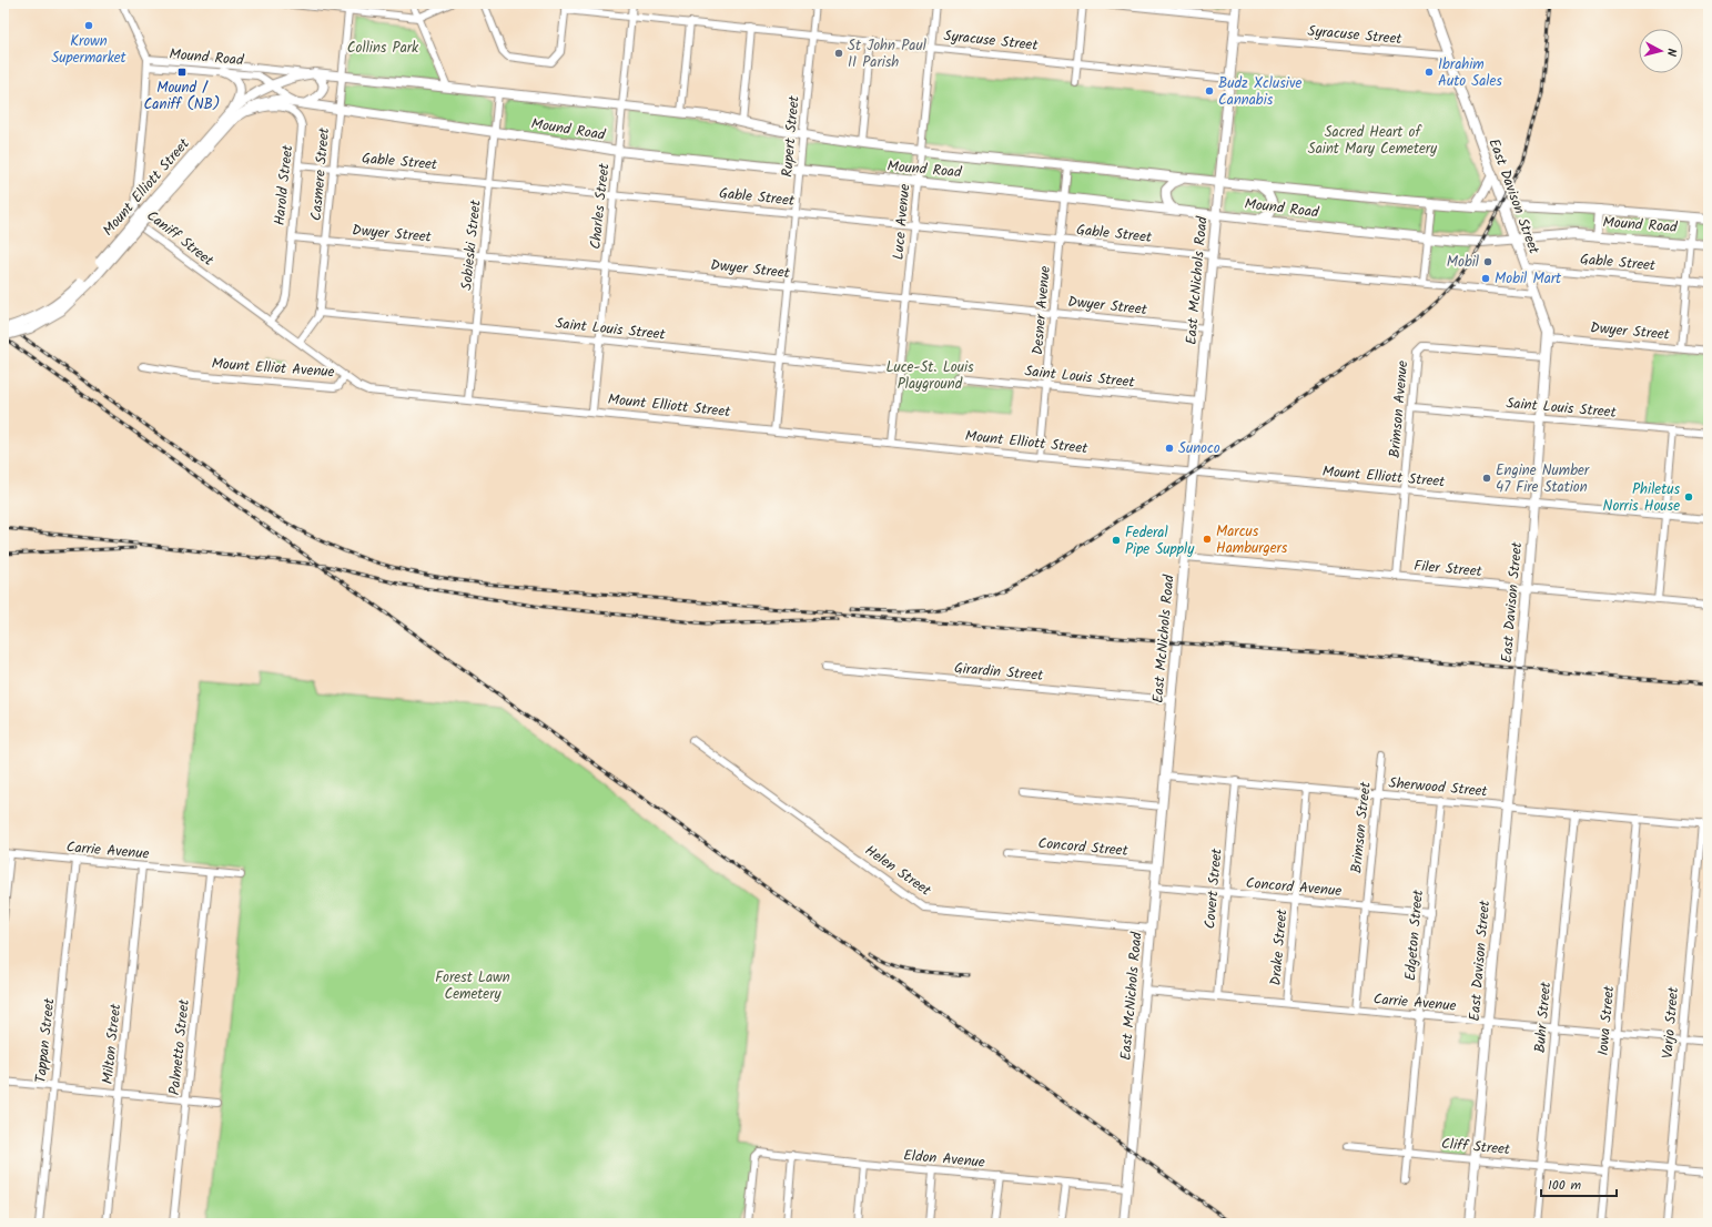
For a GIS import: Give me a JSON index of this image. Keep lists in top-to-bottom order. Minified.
{"streets":{"main road":["Mound Road","Mount Elliott Street","East Davison Street","East McNichols Road"],"street":["Syracuse Street","Rupert Street","Gable Street","Casmere Street","Harold Street","Charles Street","Luce Avenue","Dwyer Street","Caniff Street","Sobieski Street","Desner Avenue","Saint Louis Street","Mount Elliot Avenue","Brimson Avenue","Filer Street","Girardin Street","Sherwood Street","Brimson Street","Concord Street","Carrie Avenue","Helen Street","Concord Avenue","Covert Street","Edgeton Street","Drake Street","Buhr Street","Iowa Street","Varjo Street","Tappan Street","Milton Street","Palmetto Street","Cliff Street","Eldon Avenue"]},"crossings":[["Syracuse Street","Rupert Street"],["Syracuse Street","East Davison Street"],["Syracuse Street","Charles Street"],["Syracuse Street","Luce Avenue"],["Syracuse Street","East McNichols Road"],["Mound Road","Rupert Street"],["Mound Road","Casmere Street"],["Mound Road","Mount Elliott Street"],["Mound Road","East Davison Street"],["Mound Road","Charles Street"],["Mound Road","Luce Avenue"],["Mound Road","Caniff Street"],["Mound Road","Sobieski Street"],["Mound Road","East McNichols Road"],["Mound Road","Desner Avenue"],["Rupert Street","Gable Street"],["Rupert Street","Mount Elliott Street"],["Rupert Street","Dwyer Street"],["Rupert Street","Saint Louis Street"],["Gable Street","Casmere Street"],["Gable Street","Harold Street"],["Gable Street","East Davison Street"],["Gable Street","Charles Street"],["Gable Street","Luce Avenue"],["Gable Street","Sobieski Street"],["Gable Street","East McNichols Road"],["Gable Street","Desner Avenue"],["Casmere Street","Dwyer Street"],["Casmere Street","Caniff Street"],["Casmere Street","Saint Louis Street"],["Harold Street","Mount Elliott Street"],["Harold Street","Dwyer Street"],["Harold Street","Caniff Street"],["Mount Elliott Street","East Davison Street"],["Mount Elliott Street","Charles Street"],["Mount Elliott Street","Luce Avenue"],["Mount Elliott Street","Caniff Street"],["Mount Elliott Street","Sobieski Street"],["Mount Elliott Street","East McNichols Road"],["Mount Elliott Street","Desner Avenue"],["Mount Elliott Street","Mount Elliot Avenue"],["Mount Elliott Street","Brimson Avenue"],["East Davison Street","Dwyer Street"],["East Davison Street","Saint Louis Street"],["East Davison Street","Brimson Avenue"],["East Davison Street","Filer Street"],["East Davison Street","Sherwood Street"],["East Davison Street","Carrie Avenue"],["East Davison Street","Cliff Street"],["Charles Street","Dwyer Street"],["Charles Street","Saint Louis Street"],["Luce Avenue","Dwyer Street"],["Luce Avenue","Saint Louis Street"],["Dwyer Street","Sobieski Street"],["Dwyer Street","East McNichols Road"],["Dwyer Street","Desner Avenue"],["Caniff Street","Mount Elliot Avenue"],["Sobieski Street","Saint Louis Street"],["East McNichols Road","Saint Louis Street"],["East McNichols Road","Filer Street"],["East McNichols Road","Girardin Street"],["East McNichols Road","Sherwood Street"],["East McNichols Road","Concord Street"],["East McNichols Road","Carrie Avenue"],["East McNichols Road","Helen Street"],["East McNichols Road","Concord Avenue"],["East McNichols Road","Eldon Avenue"],["Desner Avenue","Saint Louis Street"],["Saint Louis Street","Brimson Avenue"],["Brimson Avenue","Filer Street"],["Sherwood Street","Brimson Street"],["Sherwood Street","Covert Street"],["Sherwood Street","Edgeton Street"],["Sherwood Street","Drake Street"],["Sherwood Street","Buhr Street"],["Sherwood Street","Iowa Street"],["Sherwood Street","Varjo Street"],["Brimson Street","Carrie Avenue"],["Brimson Street","Concord Avenue"],["Carrie Avenue","Covert Street"],["Carrie Avenue","Edgeton Street"],["Carrie Avenue","Drake Street"],["Carrie Avenue","Buhr Street"],["Carrie Avenue","Iowa Street"],["Carrie Avenue","Varjo Street"],["Carrie Avenue","Tappan Street"],["Carrie Avenue","Milton Street"],["Carrie Avenue","Palmetto Street"],["Concord Avenue","Covert Street"],["Concord Avenue","Edgeton Street"],["Concord Avenue","Drake Street"],["Edgeton Street","Cliff Street"],["Buhr Street","Cliff Street"],["Iowa Street","Cliff Street"],["Varjo Street","Cliff Street"]],"parks":["Collins Park","Sacred Heart of Saint Mary Cemetery","Luce-St. Louis Playground","Forest Lawn Cemetery"],"places":{"other":["Krown Supermarket","St John Paul II Parish","Ibrahim Auto Sales","Budz Xclusive Cannabis","Mobil","Mobil Mart","Sunoco","Engine Number 47 Fire Station","Philetus Norris House","Marcus Hamburgers","Federal Pipe Supply"],"transit":["Mound / Caniff (NB)"]},"scale_bar":"100 m","north":"right"}
